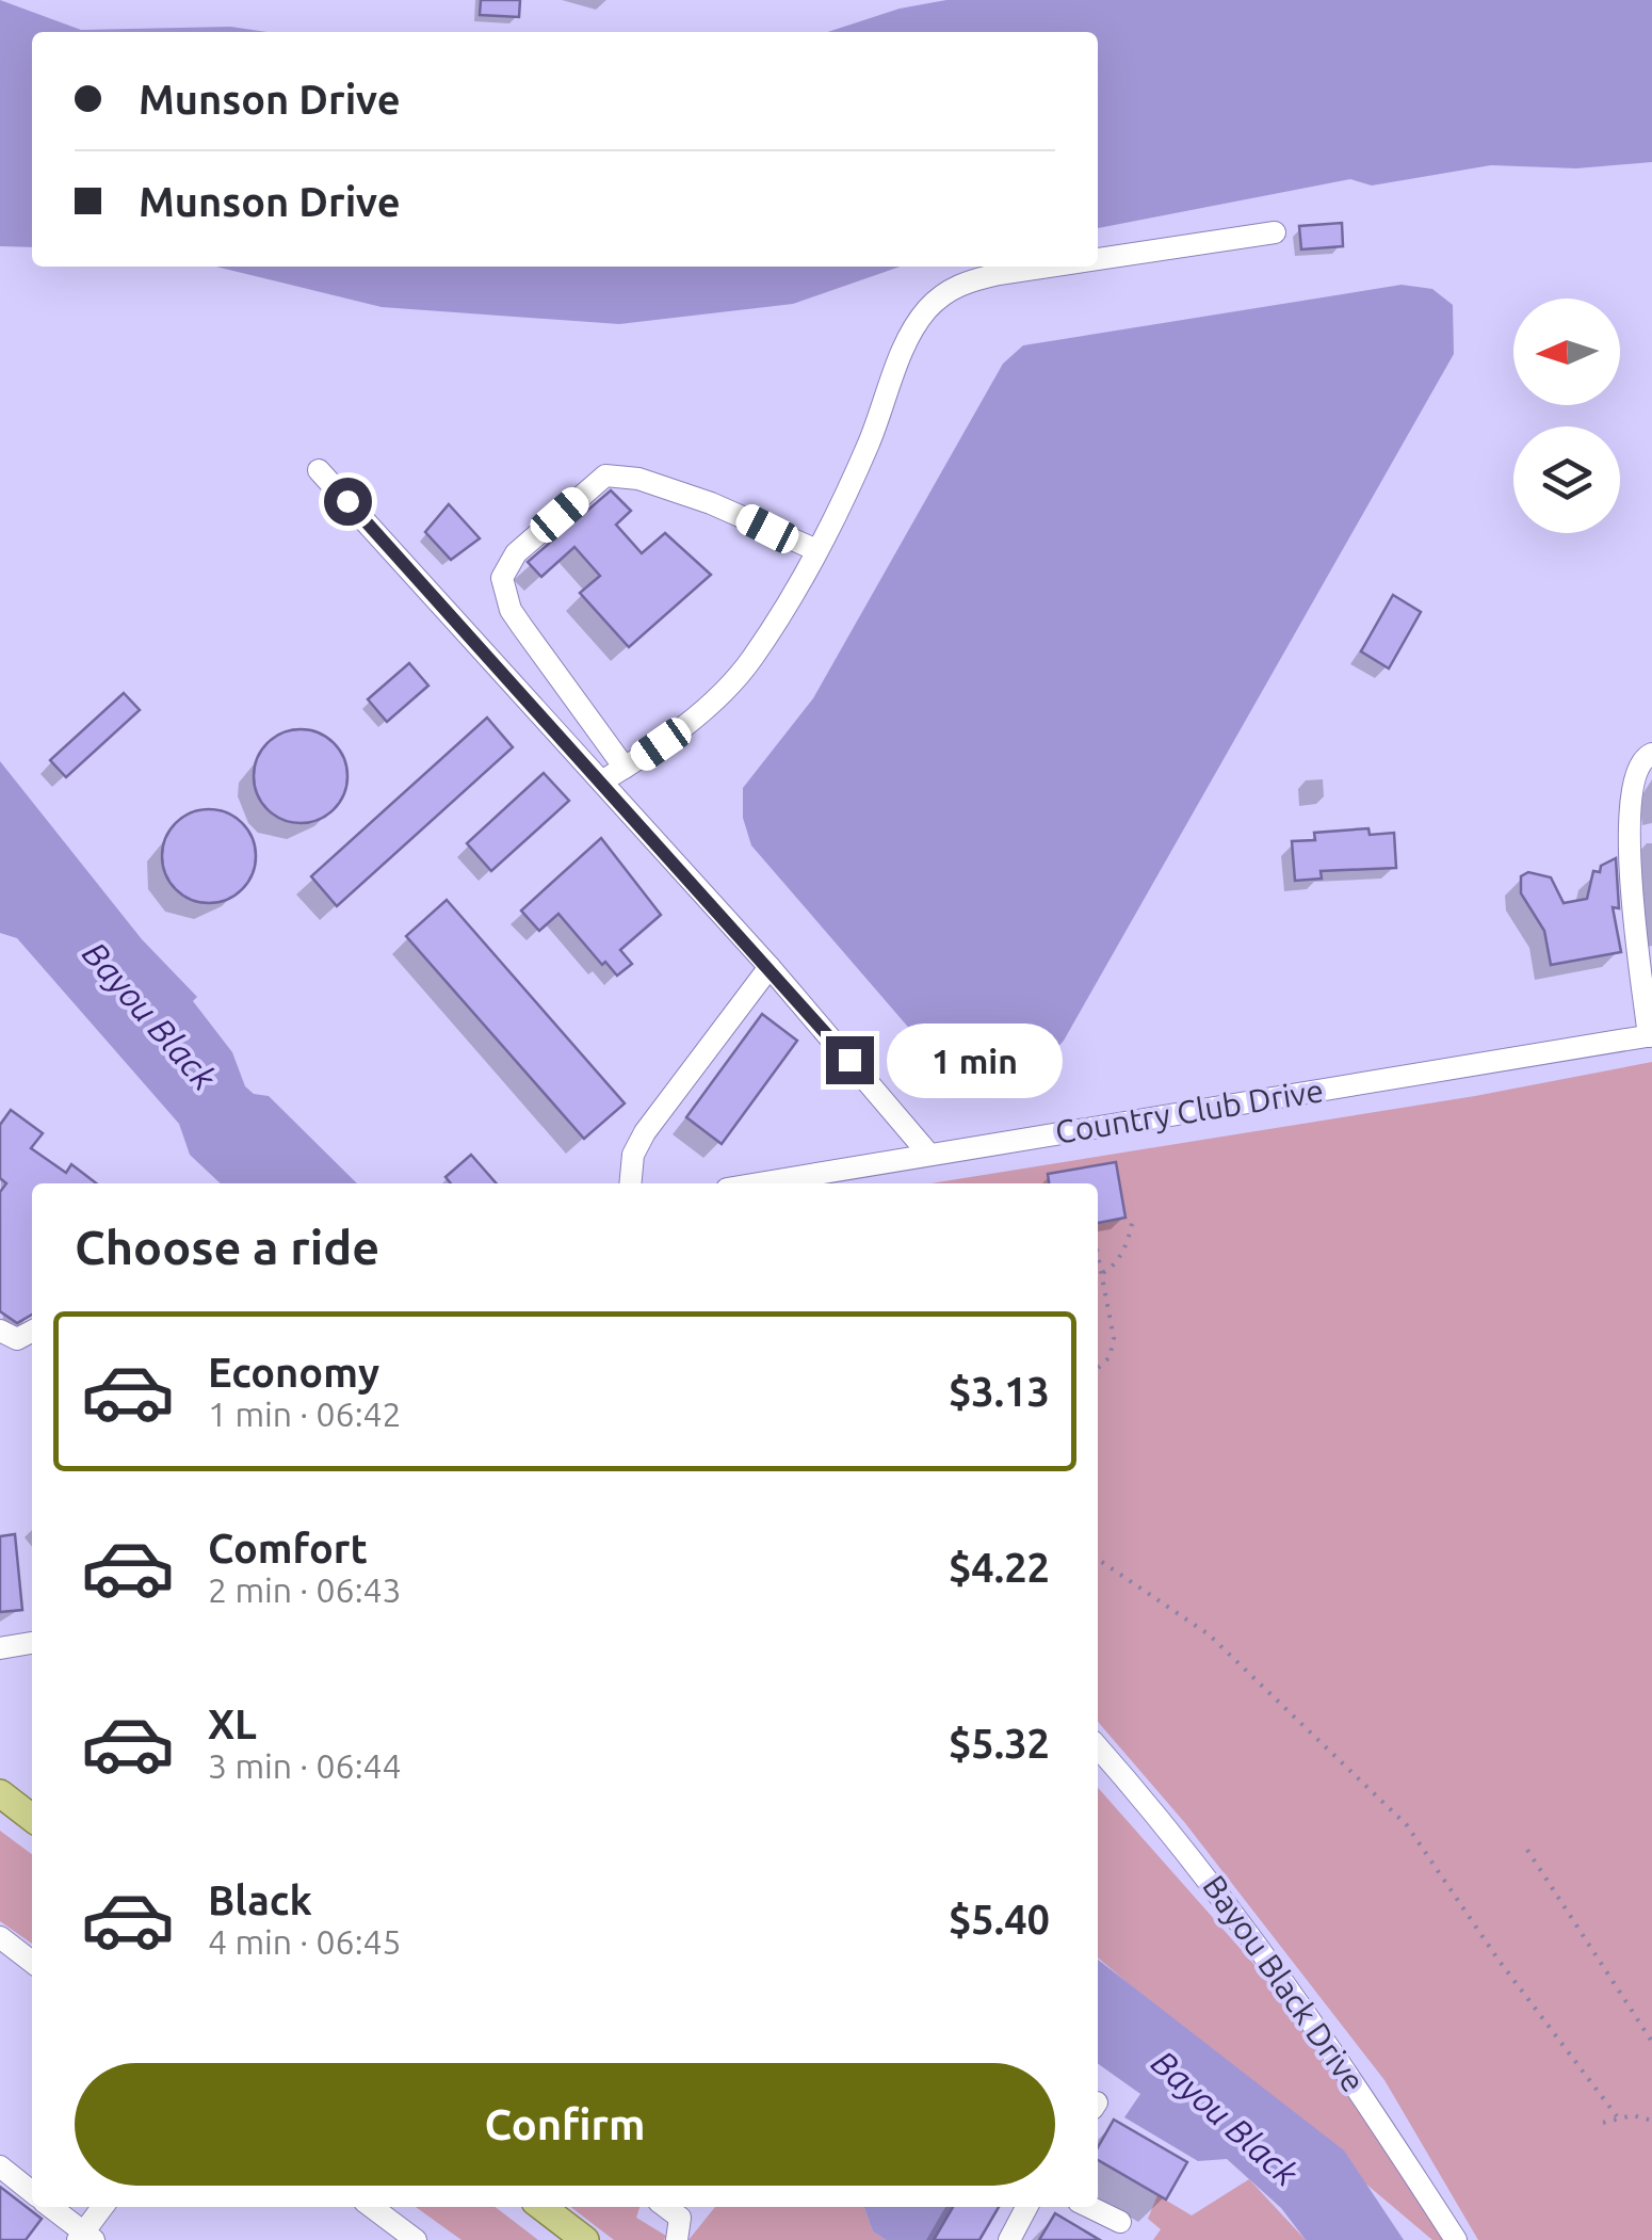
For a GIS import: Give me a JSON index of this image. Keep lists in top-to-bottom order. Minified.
{"streets":{"street":["Country Club Drive","Bayou Black Drive"]},"water":["Bayou Black"],"north":"left","page":{"banner":["Munson Drive","Munson Drive"],"bubble":"1 min","heading":"Choose a ride","list":[{"name":"Economy","note":"1 min · 06:42","value":"$3.13"},{"name":"Comfort","note":"2 min · 06:43","value":"$4.22"},{"name":"XL","note":"3 min · 06:44","value":"$5.32"},{"name":"Black","note":"4 min · 06:45","value":"$5.40"}],"buttons":"Confirm"}}
